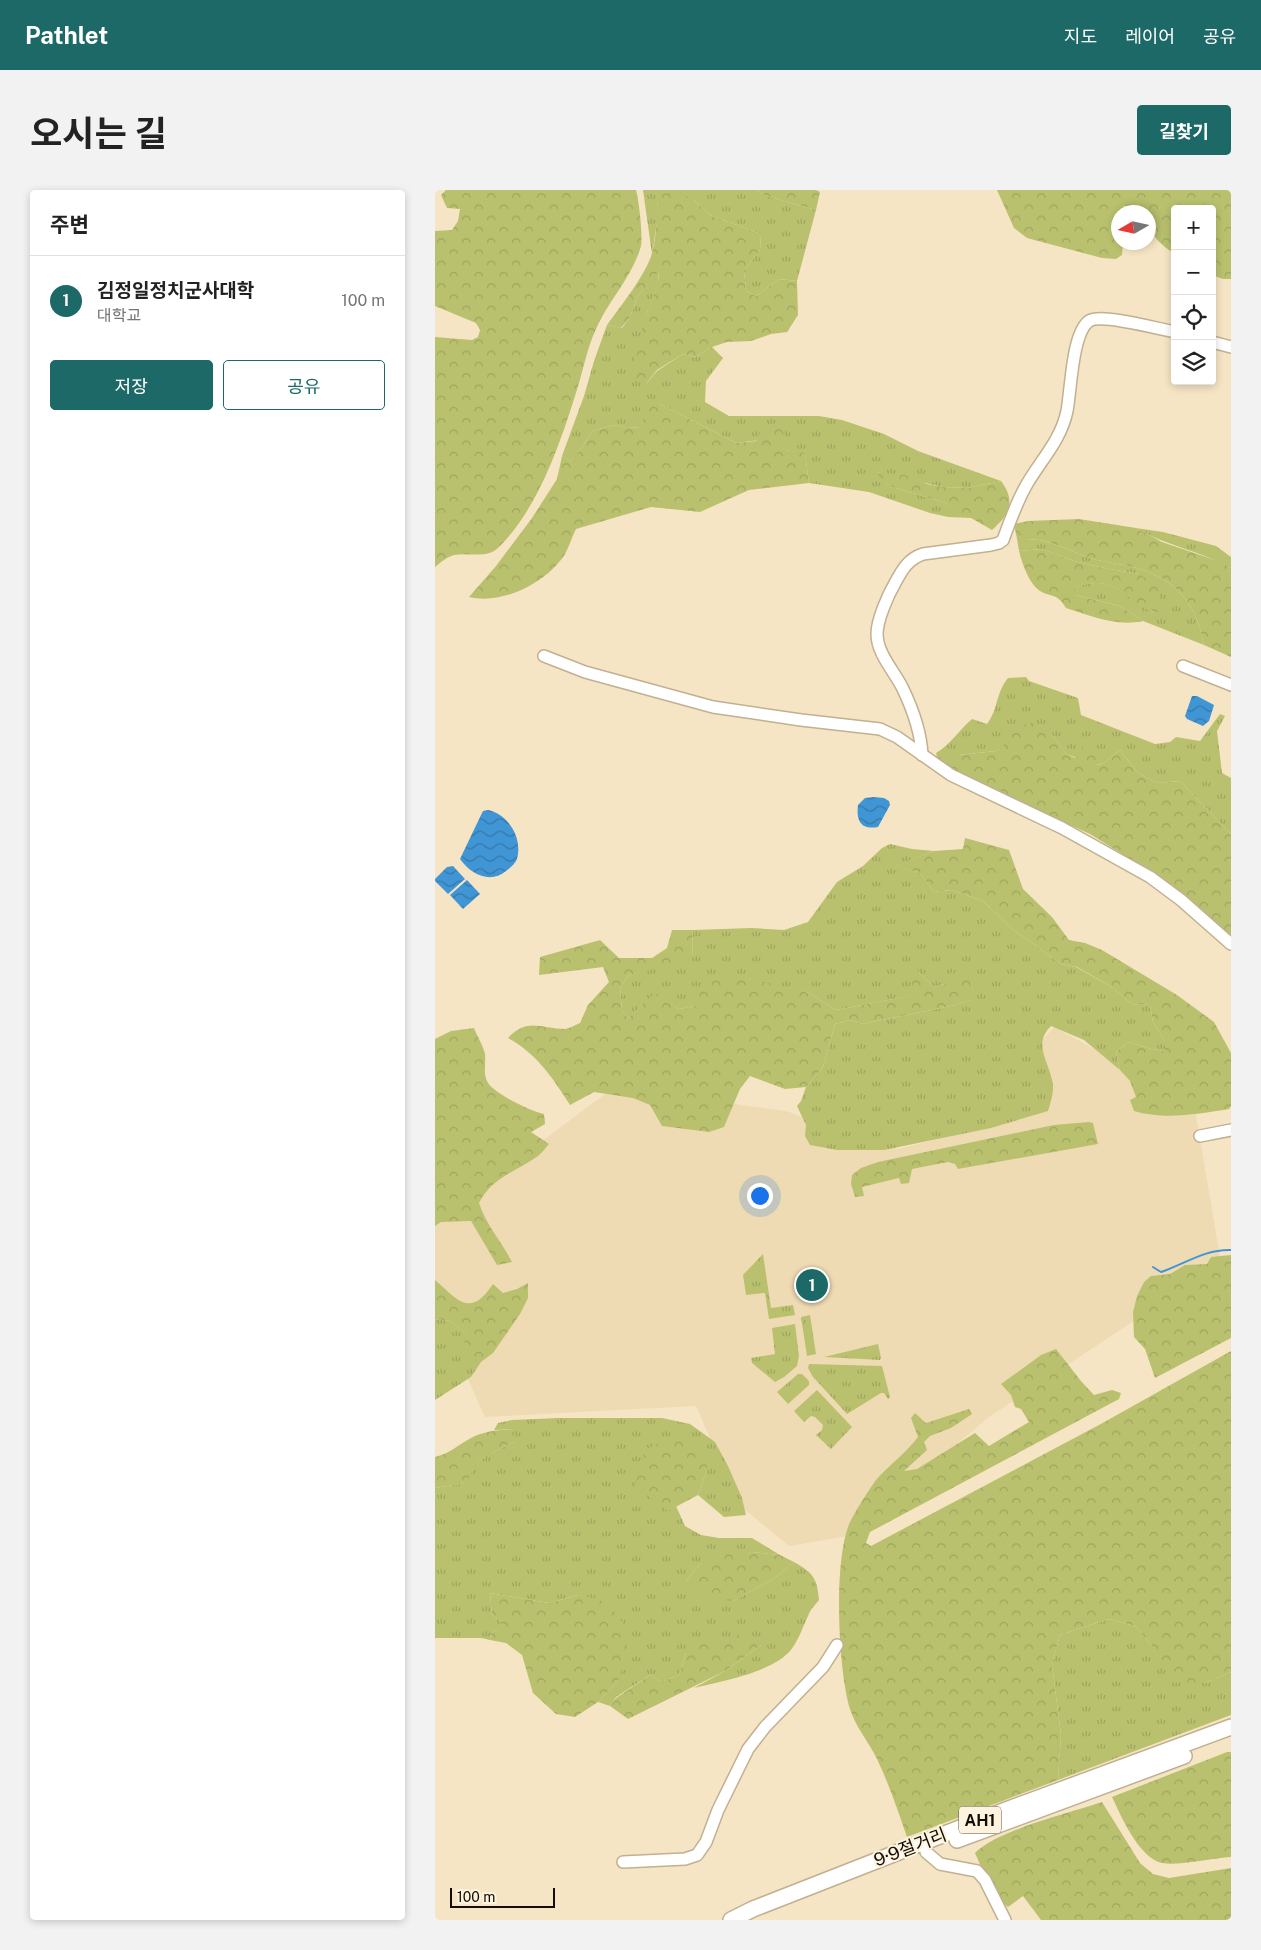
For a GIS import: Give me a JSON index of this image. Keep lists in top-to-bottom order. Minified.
{"streets":{"highway":["AH1","9·9절거리"]},"scale_bar":"100 m","north":"left","page":{"header":"Pathlet","nav":["지도","레이어","공유"],"title":"오시는 길","buttons":["길찾기",["저장","공유"]],"heading":"주변","map_buttons":["+","−"],"list":[{"mark":"1","name":"김정일정치군사대학","note":"대학교","value":"100 m"}],"pins":"1","scale":"100 m"}}
